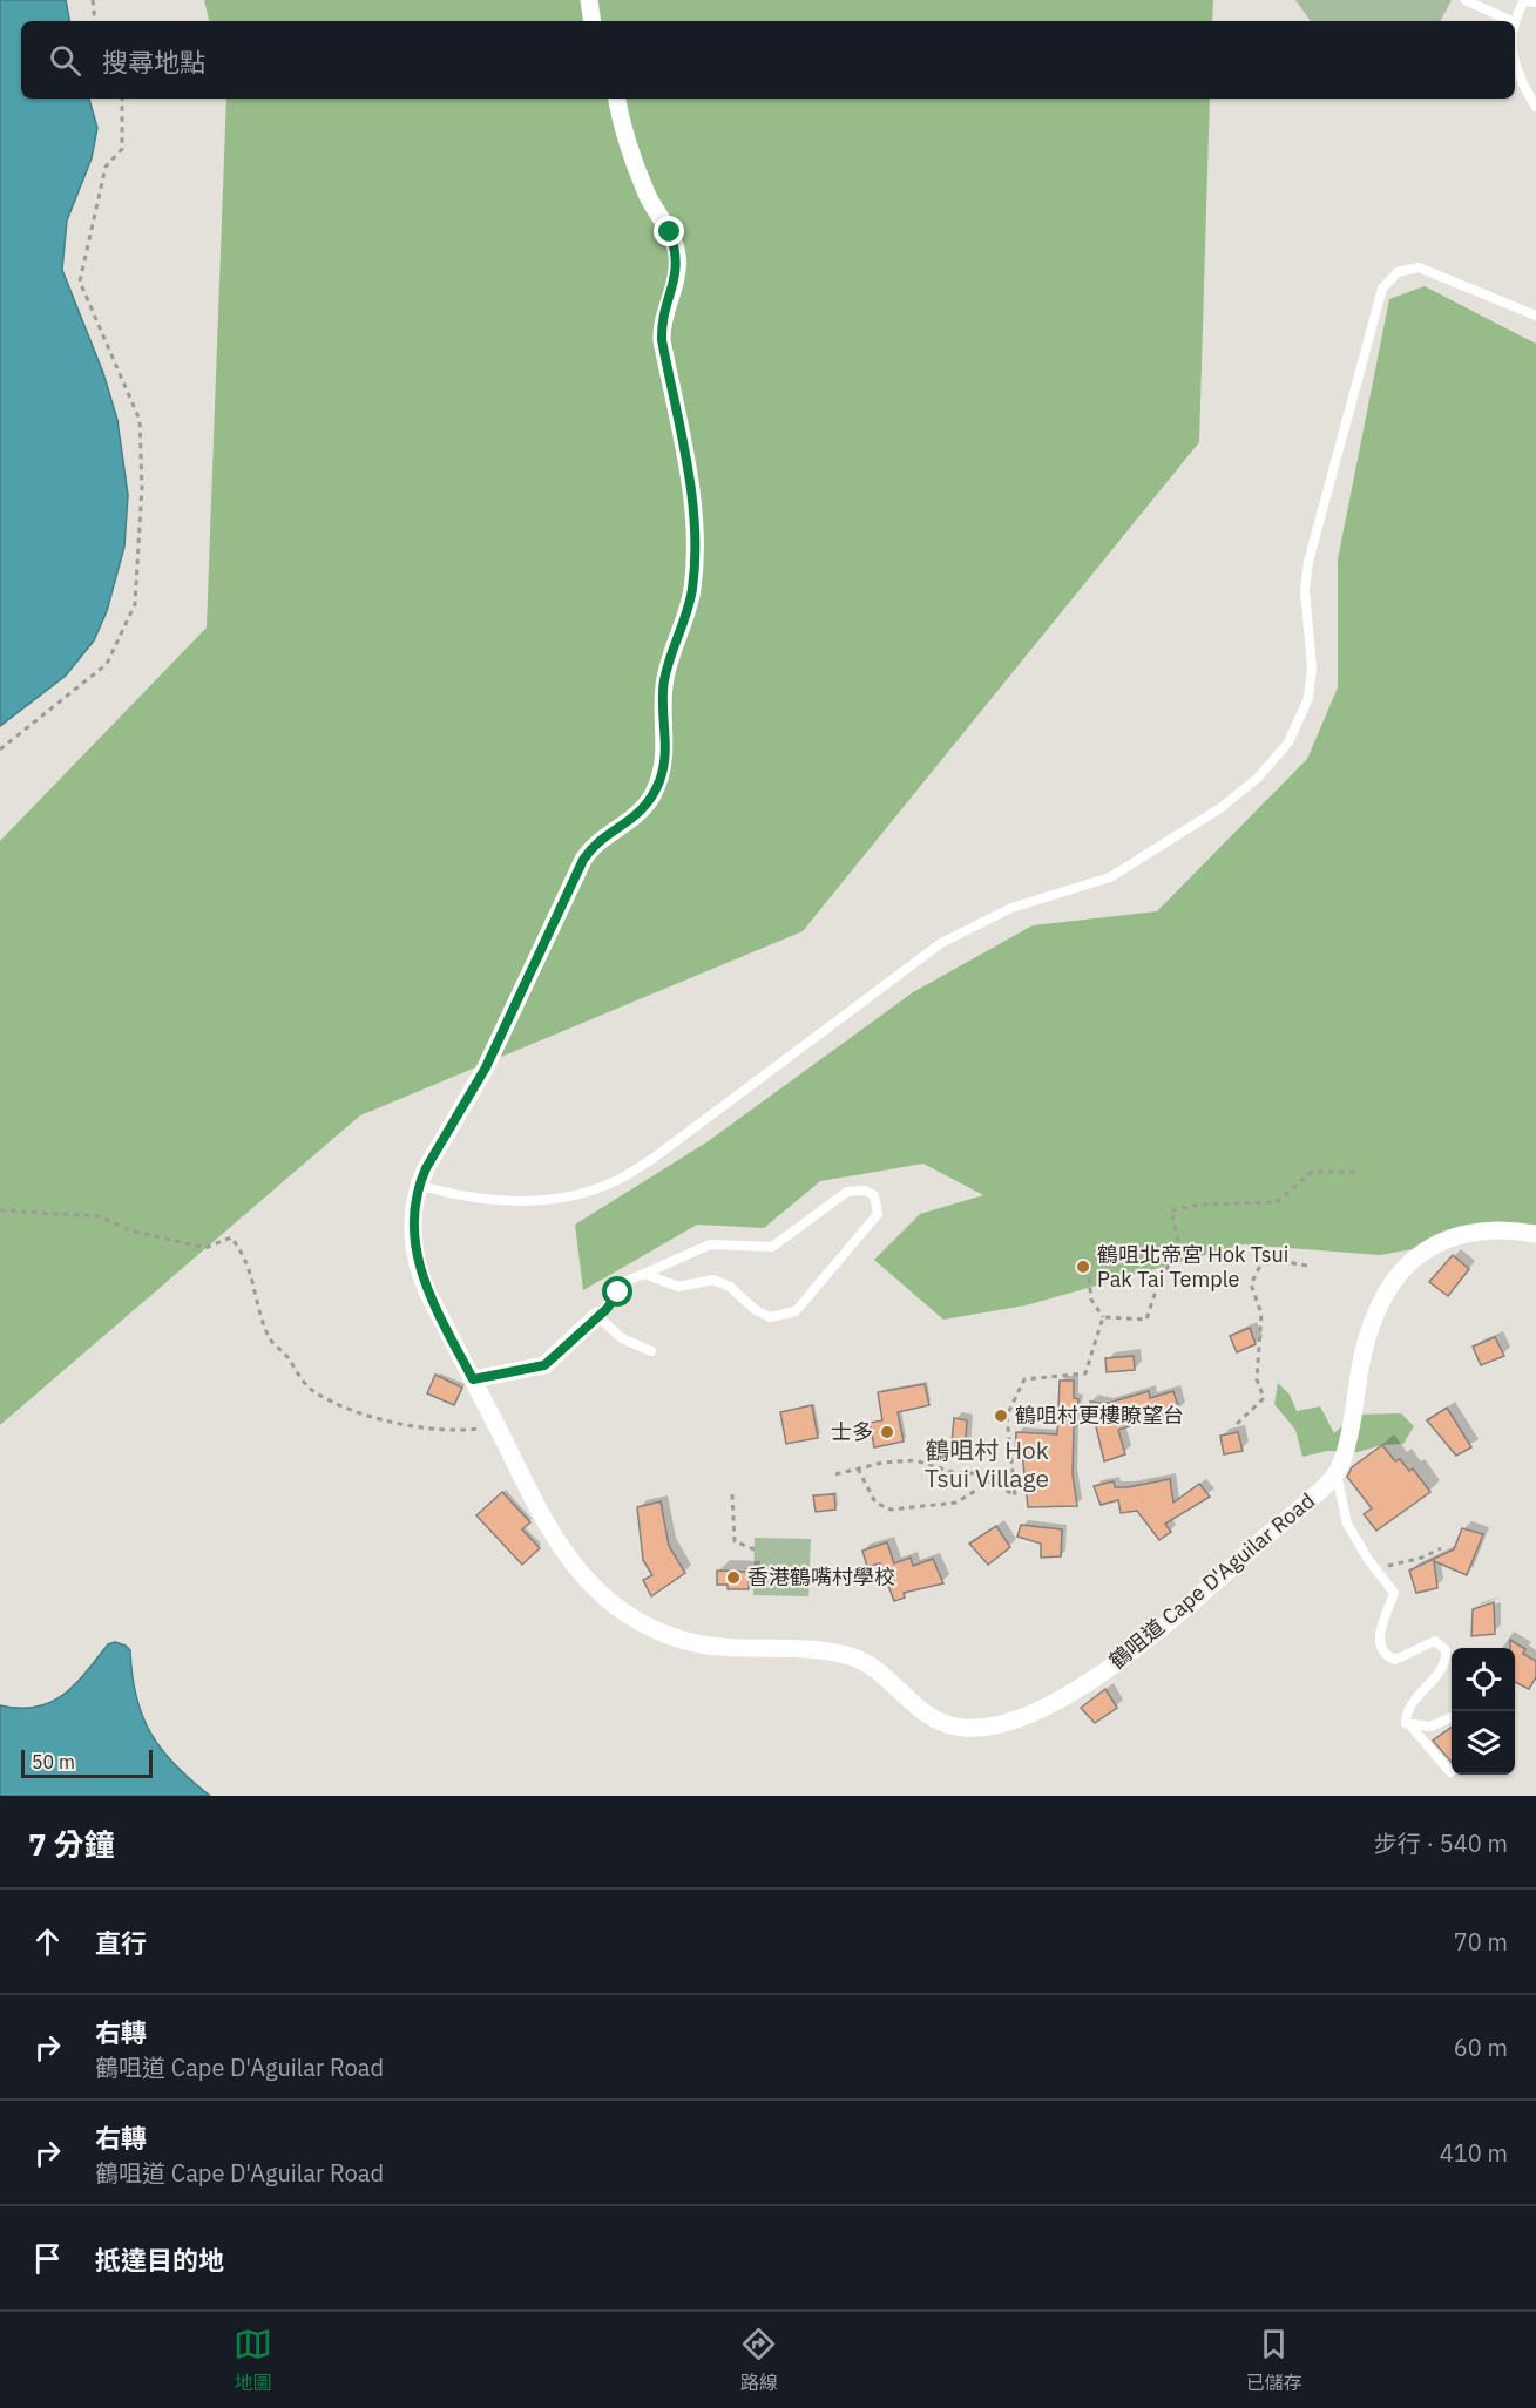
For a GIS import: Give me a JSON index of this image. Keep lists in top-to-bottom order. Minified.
{"streets":{"street":["鶴咀道 Cape D'Aguilar Road"]},"districts":["鶴咀村 Hok Tsui Village"],"places":["鶴咀北帝宮 Hok Tsui Pak Tai Temple","鶴咀村更樓瞭望台","士多","香港鶴嘴村學校"],"scale_bar":"50 m","page":{"search":"搜尋地點","scale":"50 m","heading":["7 分鐘","步行 · 540 m"],"list":[["直行","70 m"],["右轉","鶴咀道 Cape D'Aguilar Road","60 m"],["右轉","鶴咀道 Cape D'Aguilar Road","410 m"],"抵達目的地"],"nav":["地圖","路線","已儲存"]}}
